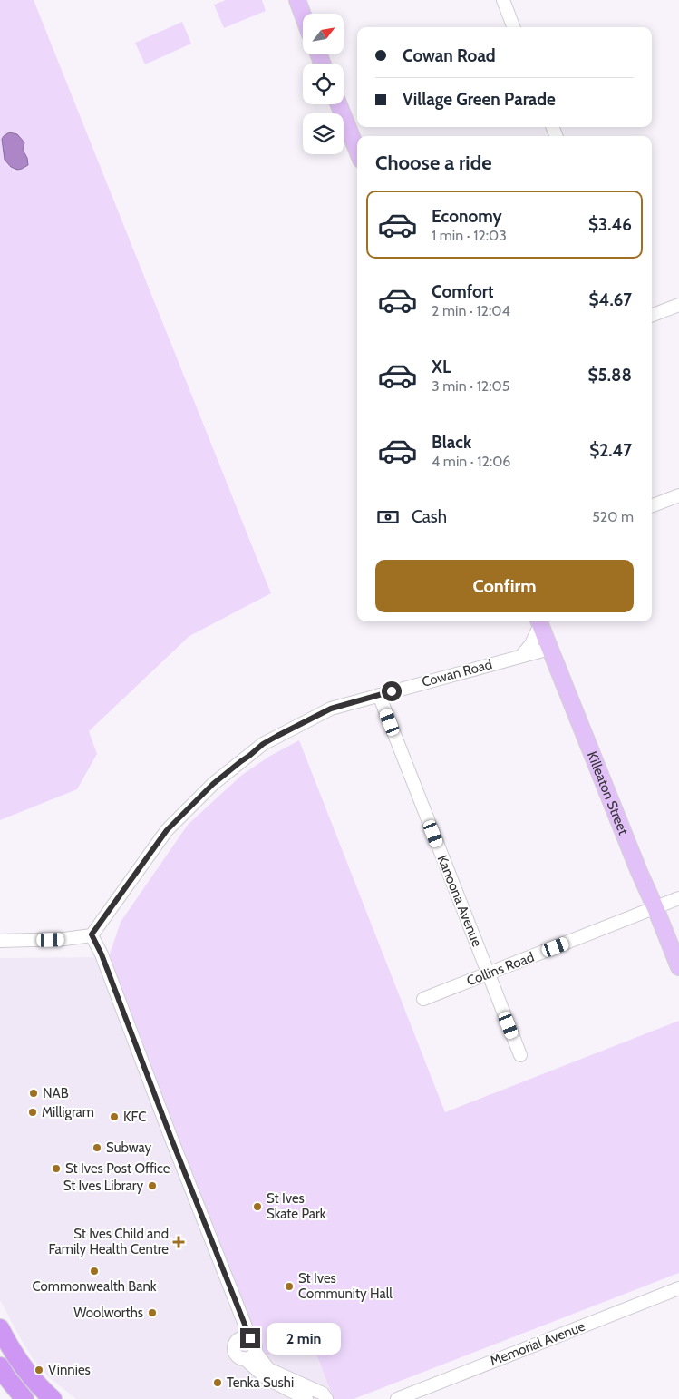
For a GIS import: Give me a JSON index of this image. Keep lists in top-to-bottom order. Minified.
{"streets":{"main road":["Killeaton Street"],"street":["Cowan Road","Kanoona Avenue","Collins Road","Memorial Avenue"]},"crossings":[["Cowan Road","Killeaton Street"],["Cowan Road","Kanoona Avenue"],["Killeaton Street","Collins Road"],["Kanoona Avenue","Collins Road"]],"places":{"other":["NAB","Milligram","KFC","Subway","St Ives Post Office","St Ives Library","St Ives Skate Park","Commonwealth Bank","St Ives Community Hall","Woolworths","Vinnies","Tenka Sushi"],"health":["St Ives Child and Family Health Centre"]},"north":"top right","page":{"banner":["Cowan Road","Village Green Parade"],"heading":"Choose a ride","list":[{"name":"Economy","note":"1 min · 12:03","value":"$3.46"},{"name":"Comfort","note":"2 min · 12:04","value":"$4.67"},{"name":"XL","note":"3 min · 12:05","value":"$5.88"},{"name":"Black","note":"4 min · 12:06","value":"$2.47"}],"pay":["Cash","520 m"],"buttons":"Confirm","bubble":"2 min"}}
